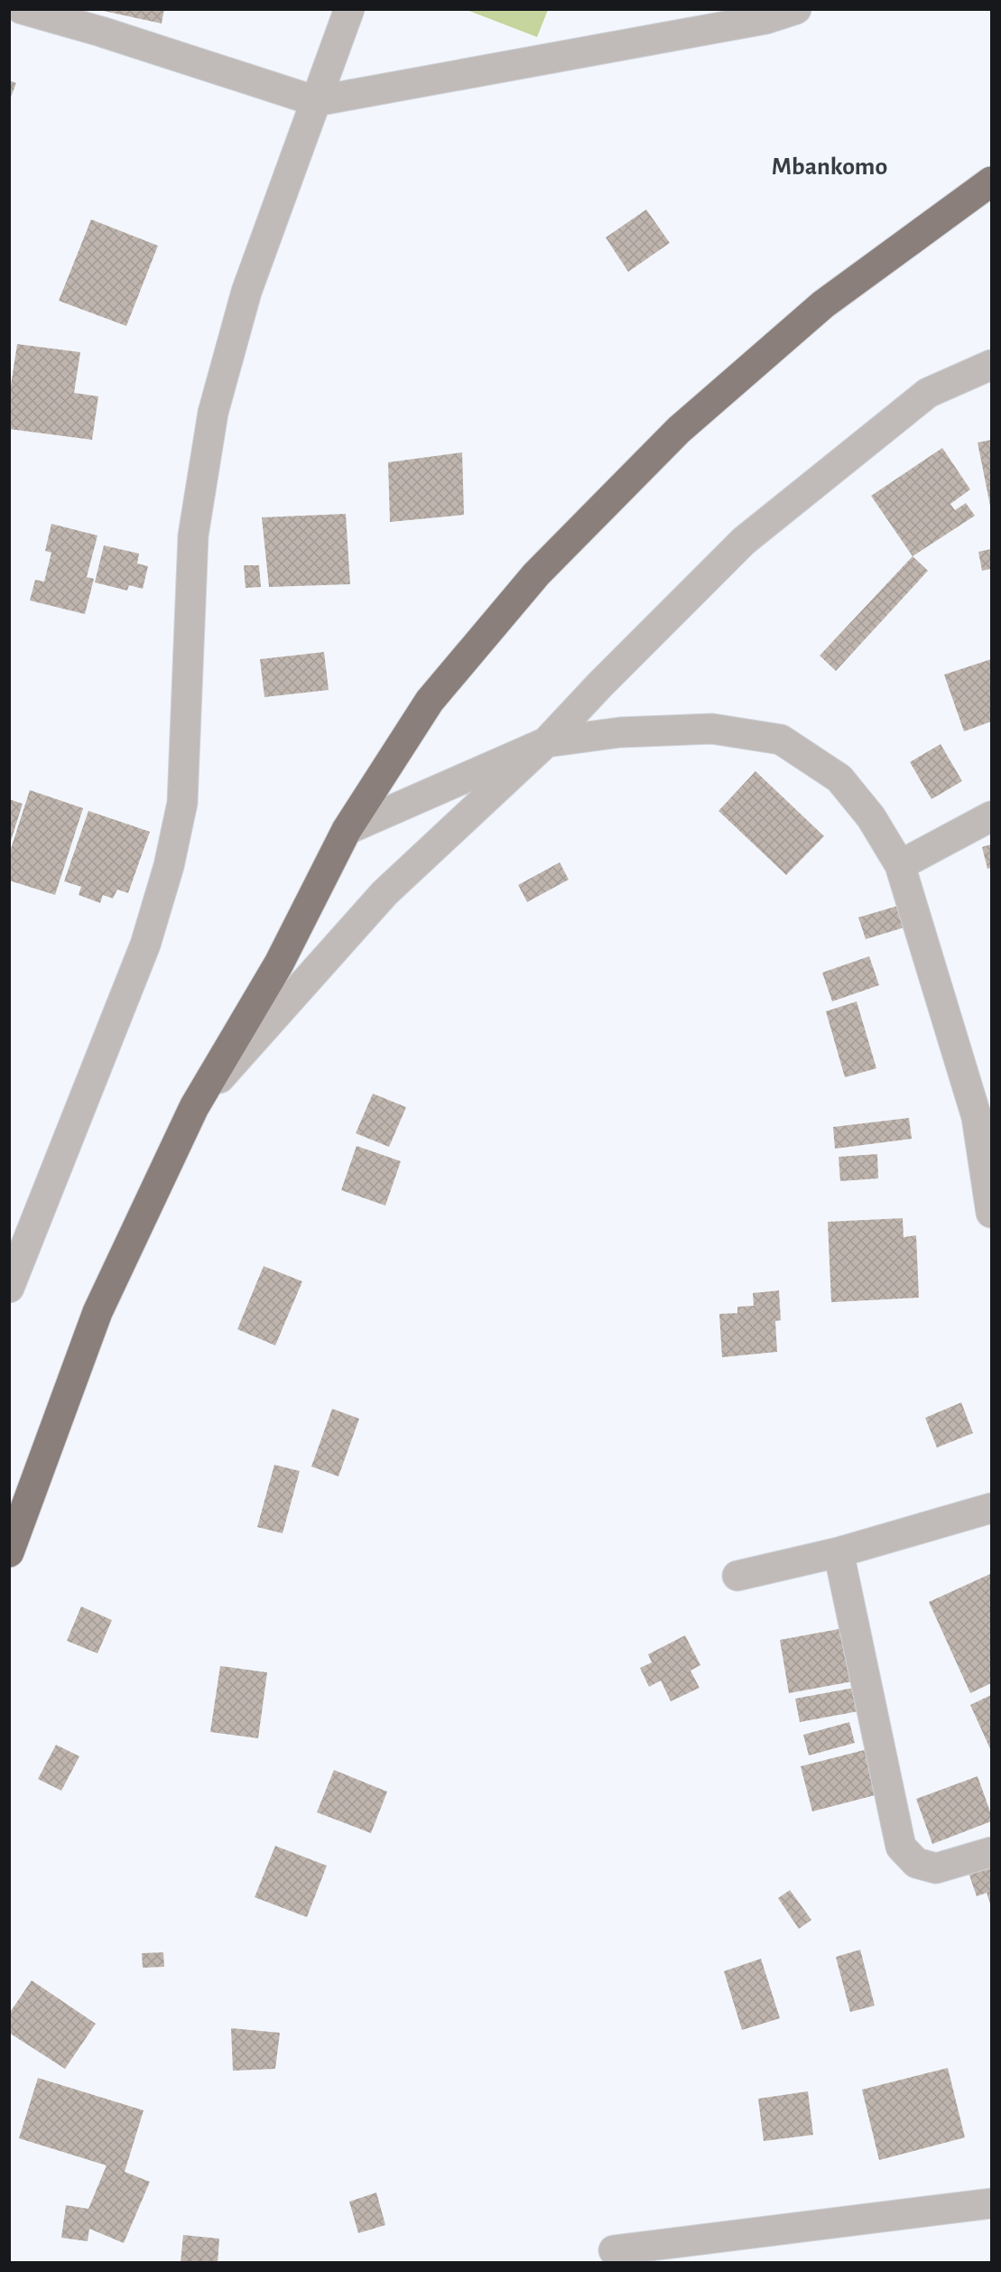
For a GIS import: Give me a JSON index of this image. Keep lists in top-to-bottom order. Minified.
{"districts":["Mbankomo"]}
